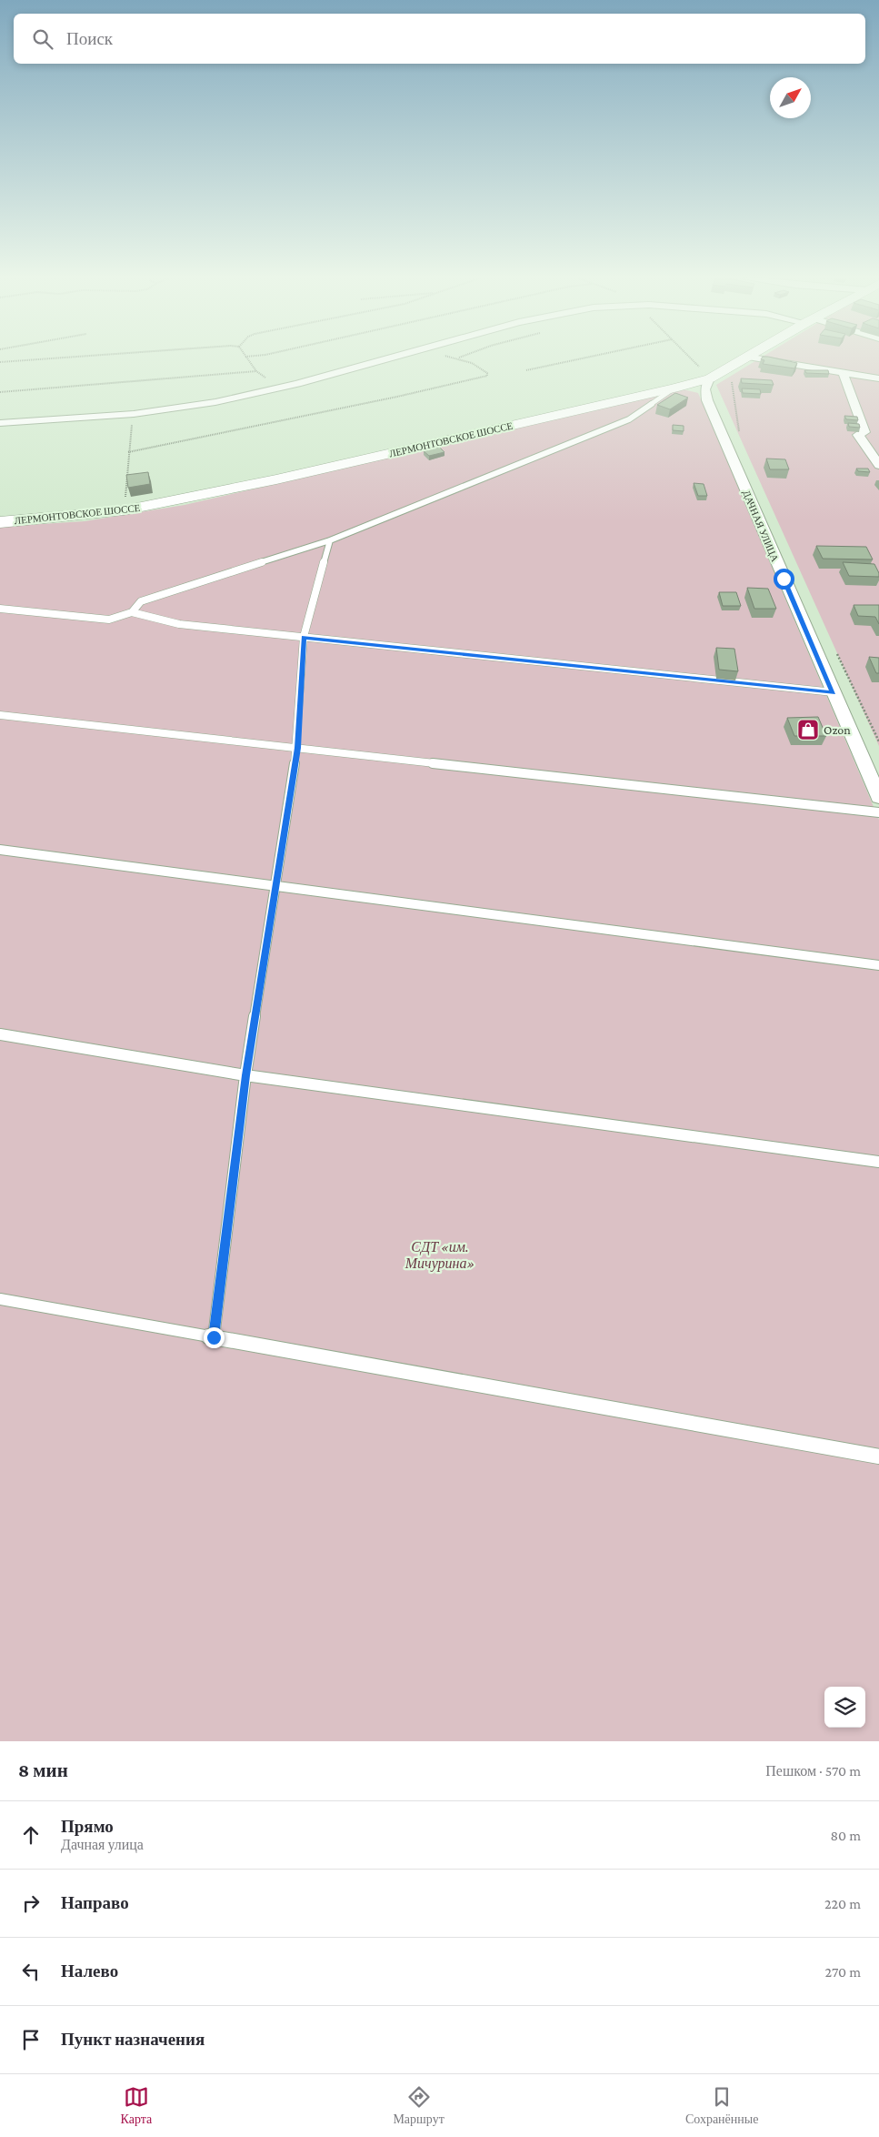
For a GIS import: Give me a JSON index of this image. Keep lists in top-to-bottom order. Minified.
{"streets":{"street":["ЛЕРМОНТОВСКОЕ ШОССЕ","ДАЧНАЯ УЛИЦА"]},"crossings":[["ЛЕРМОНТОВСКОЕ ШОССЕ","ДАЧНАЯ УЛИЦА"]],"parks":["СДТ «им. Мичурина»"],"places":{"shop":["Ozon"]},"north":"top right","page":{"search":"Поиск","heading":["8 мин","Пешком · 570 m"],"list":[["Прямо","Дачная улица","80 m"],["Направо","220 m"],["Налево","270 m"],"Пункт назначения"],"nav":["Карта","Маршрут","Сохранённые"]}}
